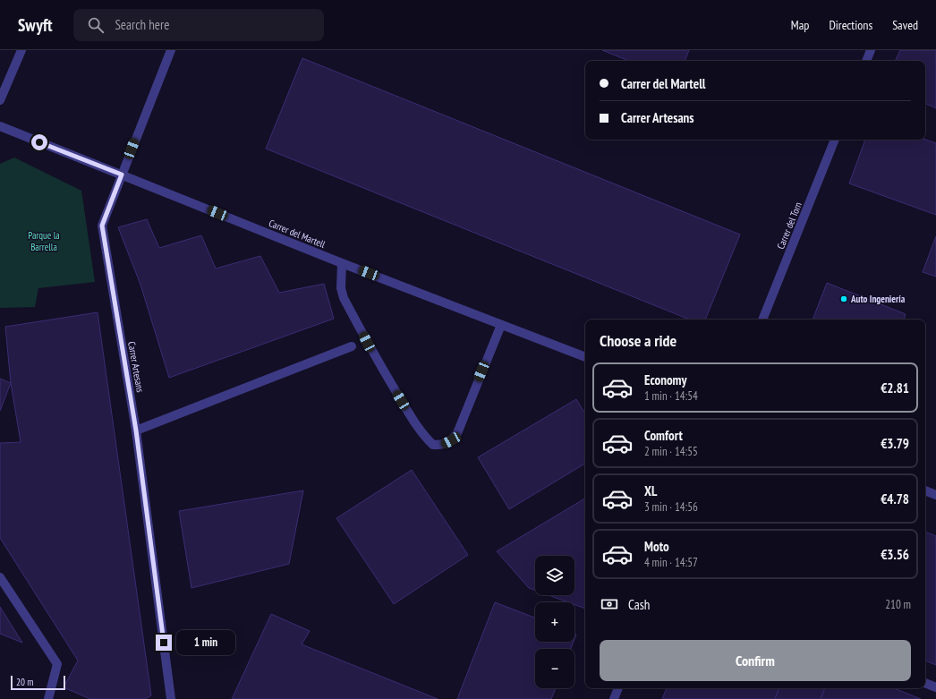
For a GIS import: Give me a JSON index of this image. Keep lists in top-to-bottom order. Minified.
{"streets":{"street":["Carrer del Torn","Carrer del Martell","Carrer Artesans"]},"crossings":[["Carrer del Martell","Carrer Artesans"]],"parks":["Parque la Barrella"],"places":["Auto Ingeniería"],"scale_bar":"20 m","page":{"header":"Swyft","search":"Search here","nav":["Map","Directions","Saved"],"banner":["Carrer del Martell","Carrer Artesans"],"heading":"Choose a ride","list":[{"name":"Economy","note":"1 min · 14:54","value":"€2.81"},{"name":"Comfort","note":"2 min · 14:55","value":"€3.79"},{"name":"XL","note":"3 min · 14:56","value":"€4.78"},{"name":"Moto","note":"4 min · 14:57","value":"€3.56"}],"map_buttons":["+","−"],"pay":["Cash","210 m"],"bubble":"1 min","buttons":"Confirm","scale":"20 m"}}
